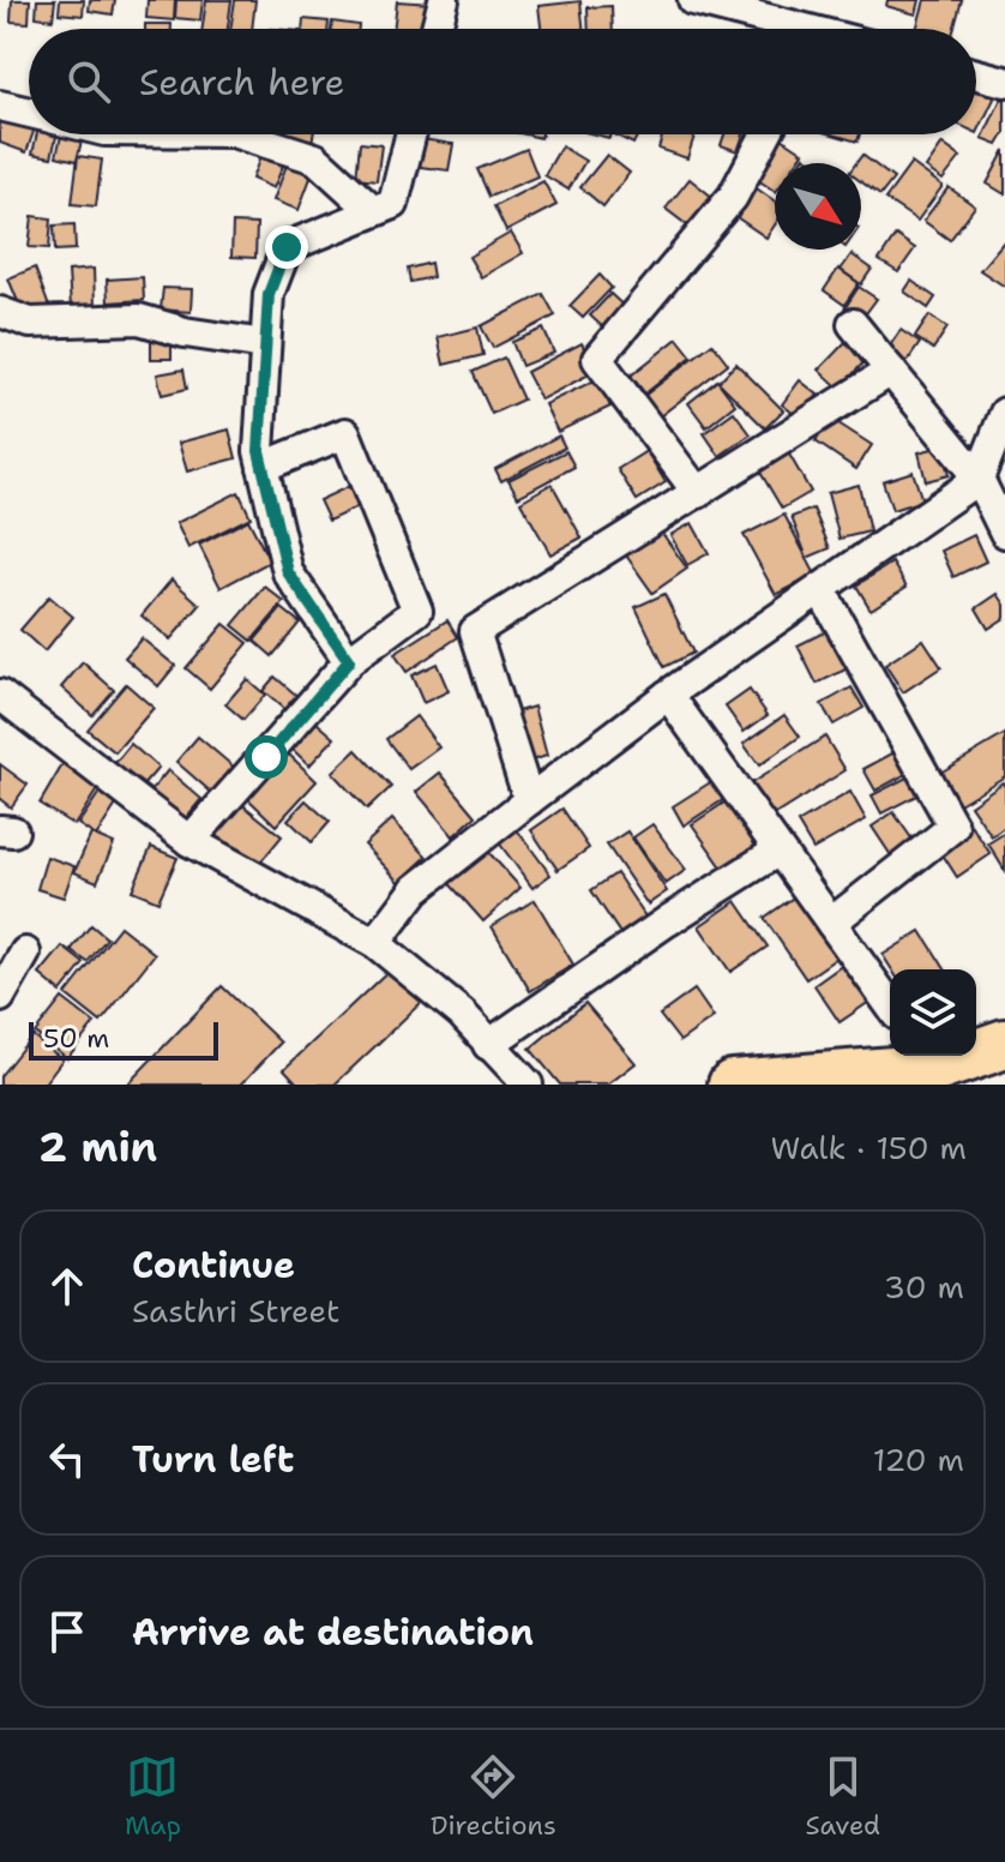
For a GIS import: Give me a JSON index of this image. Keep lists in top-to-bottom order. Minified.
{"scale_bar":"50 m","north":"bottom right","page":{"search":"Search here","scale":"50 m","heading":["2 min","Walk · 150 m"],"list":[["Continue","Sasthri Street","30 m"],["Turn left","120 m"],"Arrive at destination"],"nav":["Map","Directions","Saved"]}}
